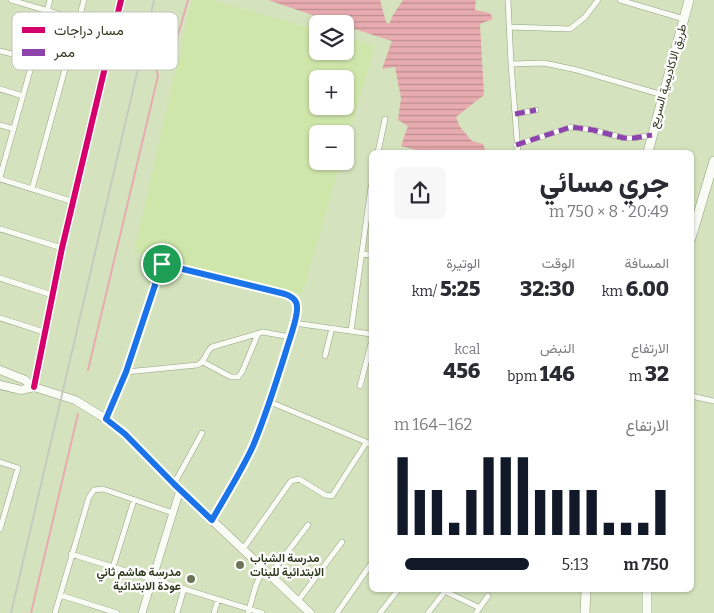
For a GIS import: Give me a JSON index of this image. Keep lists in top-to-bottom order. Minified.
{"streets":{"highway":["طريق الاكاديمية السريع"]},"places":["مدرسة الشباب الابتدائية للبنات","مدرسة هاشم ثاني عودة الابتدائية"],"legend":["مسار دراجات","ممر"],"page":{"map_buttons":["+","−"],"heading":["جري مسائي","20:49 · 8 × 750 m"],"stats":[["المسافة","6.00 km"],["الوقت","32:30"],["الوتيرة","5:25 /km"],["الارتفاع","32 m"],["النبض","146 bpm"],["kcal","456"]],"chart":["الارتفاع","162–164 m"],"list":[{"name":"750 m","note":"5:13"}]}}
